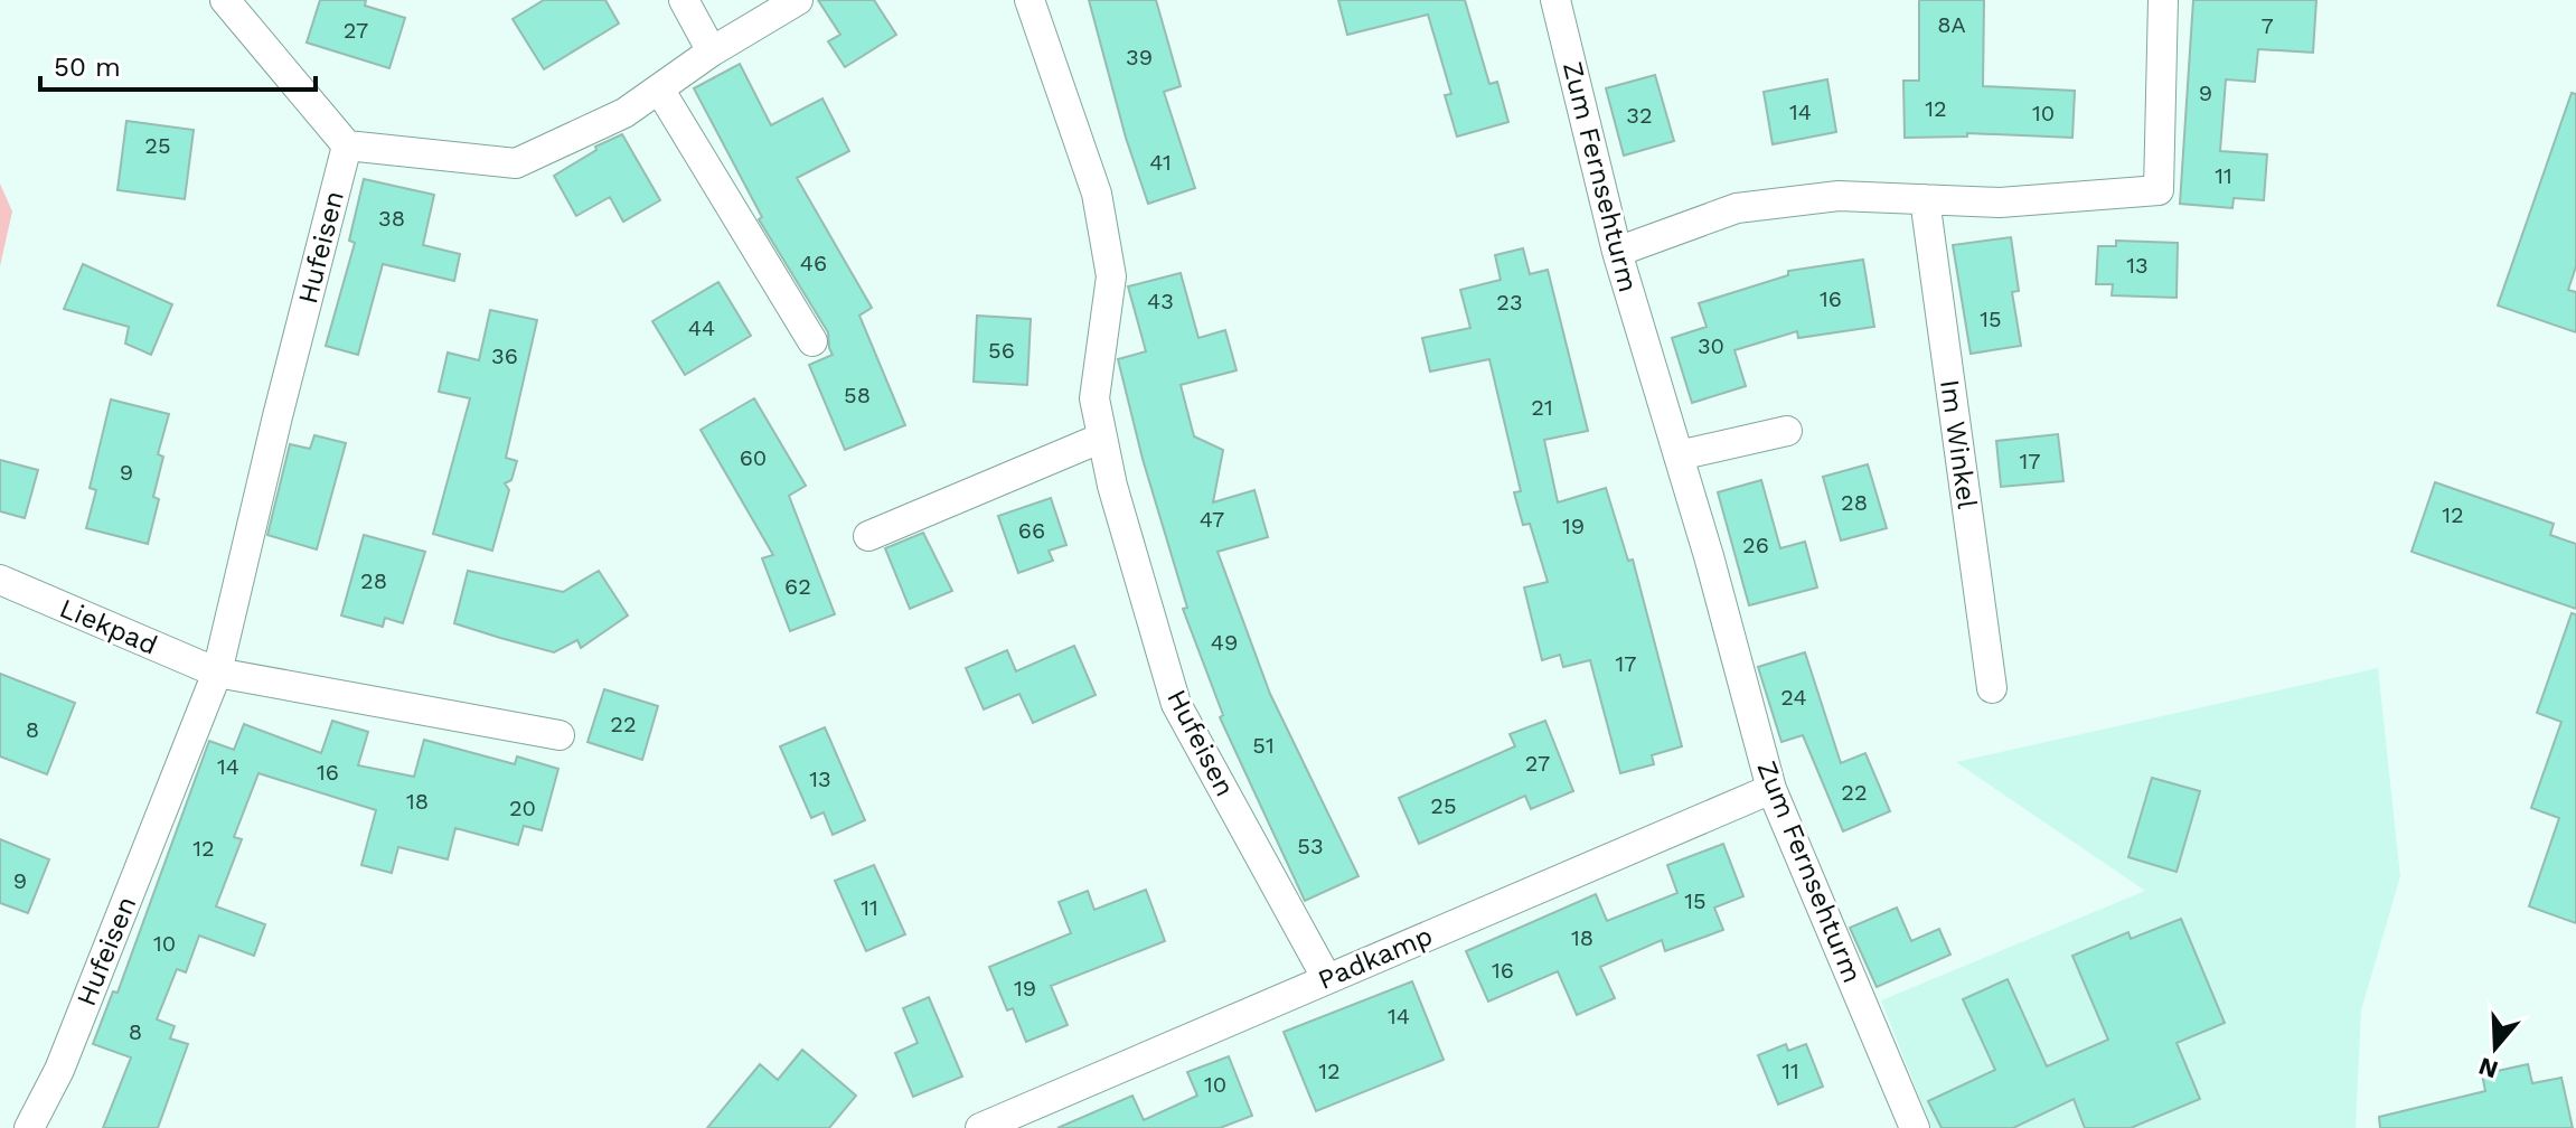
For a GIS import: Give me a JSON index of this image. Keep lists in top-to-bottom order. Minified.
{"streets":{"street":["Zum Fernsehturm","Hufeisen","Im Winkel","Liekpad","Padkamp"]},"crossings":[["Zum Fernsehturm","Padkamp"],["Hufeisen","Liekpad"],["Hufeisen","Padkamp"]],"house_numbers":["8A","7","27","39","9","12","14","10","32","25","41","11","38","46","13","16","43","23","15","44","30","56","36","58","21","60","17","9","28","12","47","19","66","26","28","62","49","17","24","22","8","51","27","14","16","13","22","18","25","20","53","12","9","15","11","18","10","16","19","14","8","12","11","10"],"scale_bar":"50 m","north":"bottom"}
